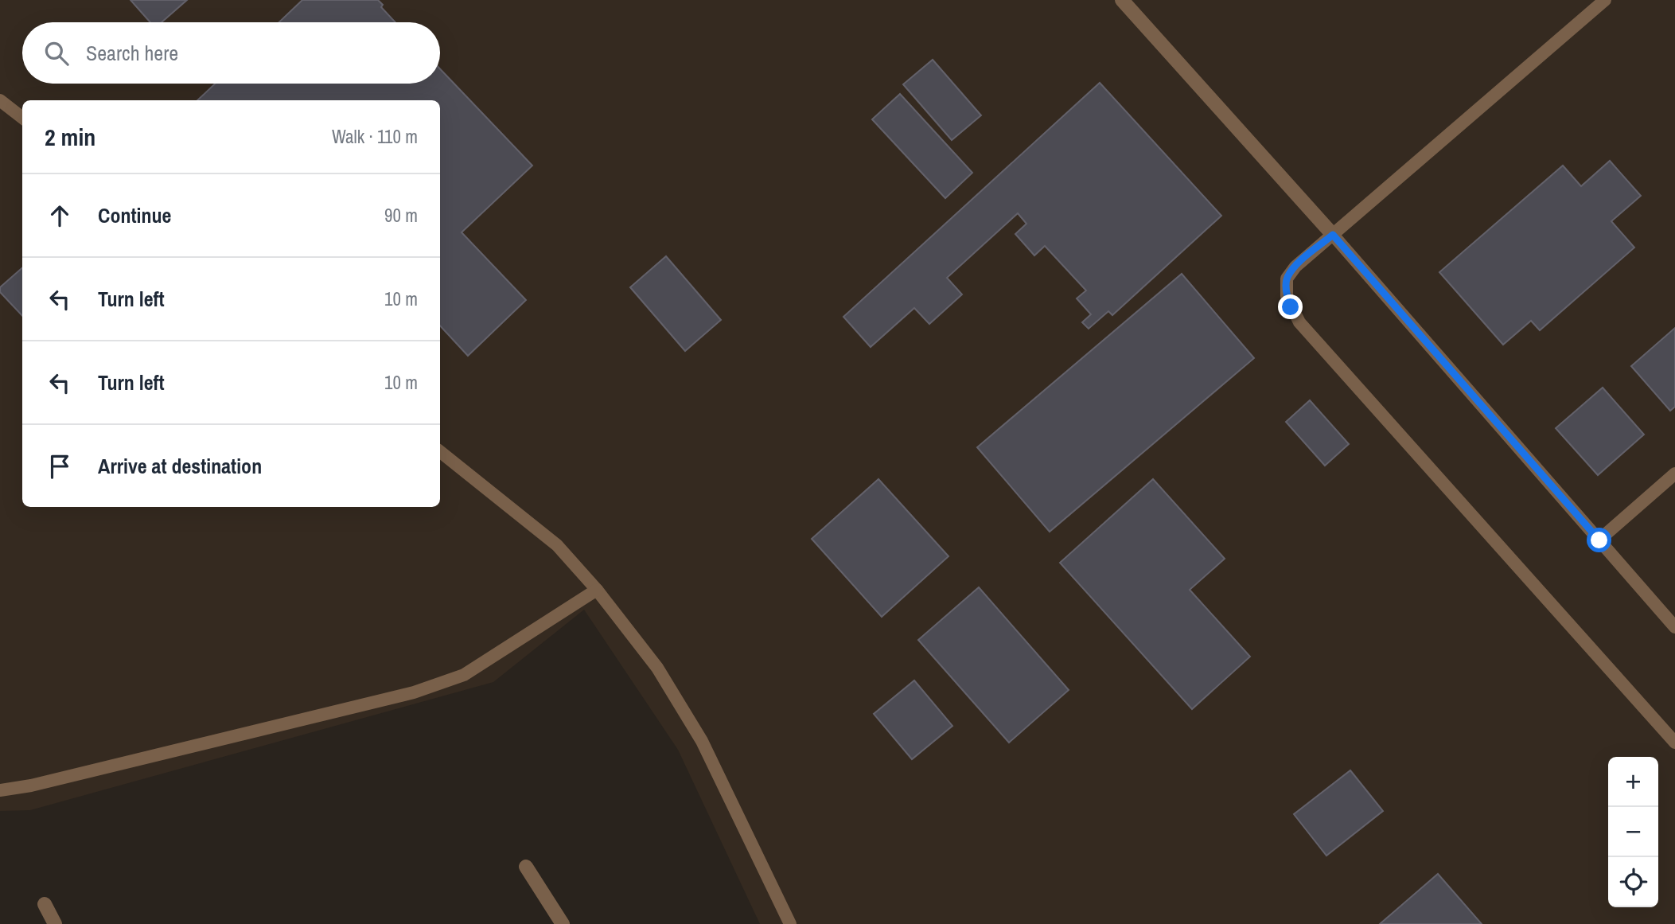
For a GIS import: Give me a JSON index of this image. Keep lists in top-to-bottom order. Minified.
{"page":{"search":"Search here","heading":["2 min","Walk · 110 m"],"list":[["Continue","90 m"],["Turn left","10 m"],["Turn left","10 m"],"Arrive at destination"],"map_buttons":["+","−"]}}
